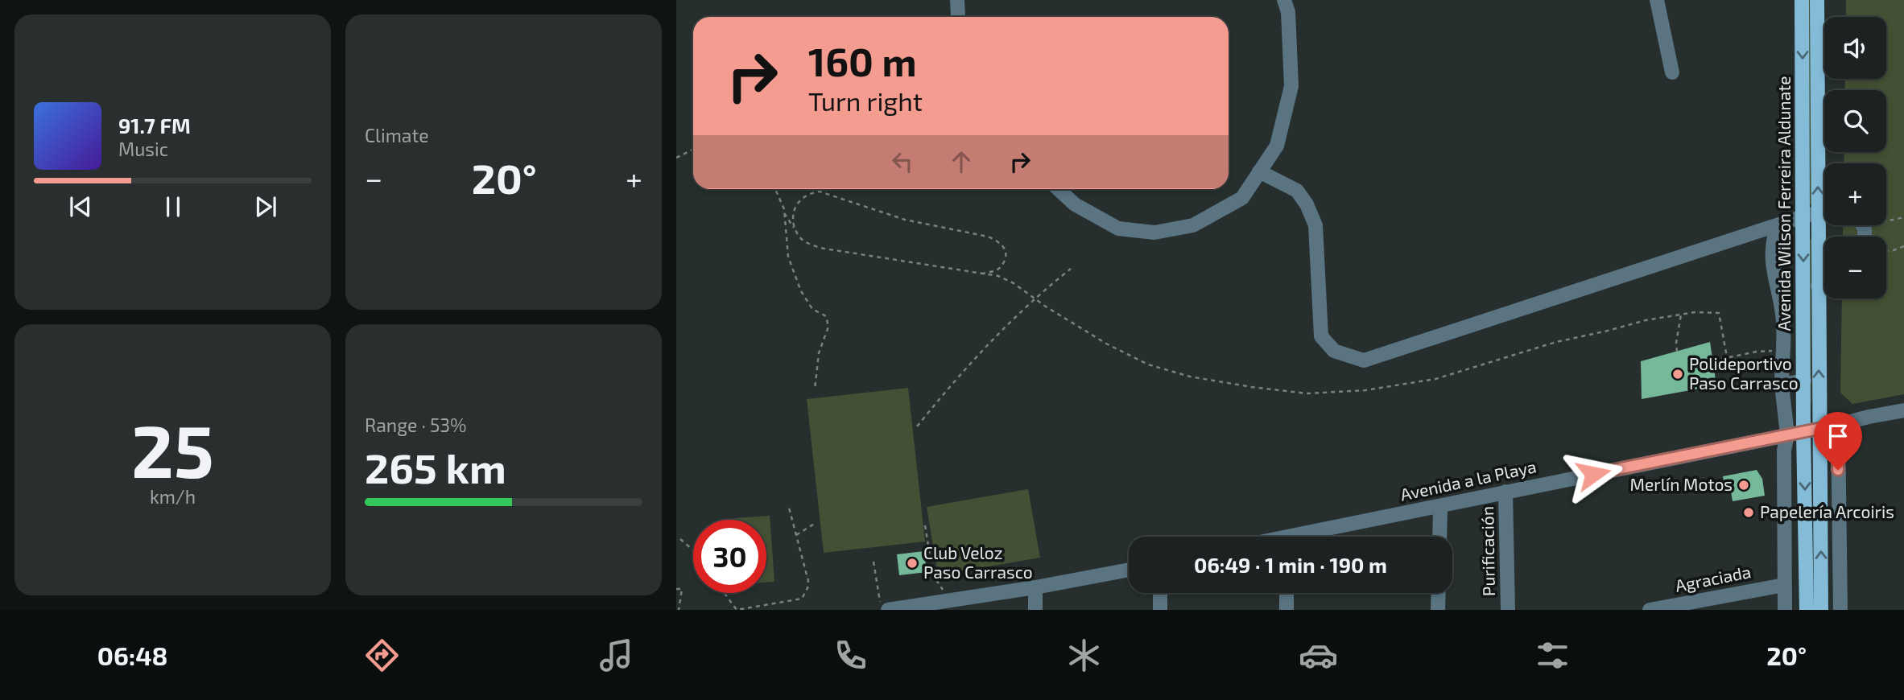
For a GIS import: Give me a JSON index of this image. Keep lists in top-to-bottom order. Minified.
{"streets":{"main road":["Avenida Wilson Ferreira Aldunate"],"street":["Avenida a la Playa","Purificación","Agraciada"]},"crossings":[["Avenida Wilson Ferreira Aldunate","Avenida a la Playa"],["Avenida a la Playa","Purificación"]],"places":["Polideportivo Paso Carrasco","Merlín Motos","Papelería Arcoiris","Club Veloz Paso Carrasco"],"page":{"tile":["Climate",["25","km/h"],["Range · 53%","265 km"]],"map_buttons":["+","−"],"turn":["160 m","Turn right"],"song":["91.7 FM","Music"],"heat":["−","20°","+"],"limit":"30","trip":"06:49 · 1 min · 190 m","tabs":["06:48","20°"]}}
